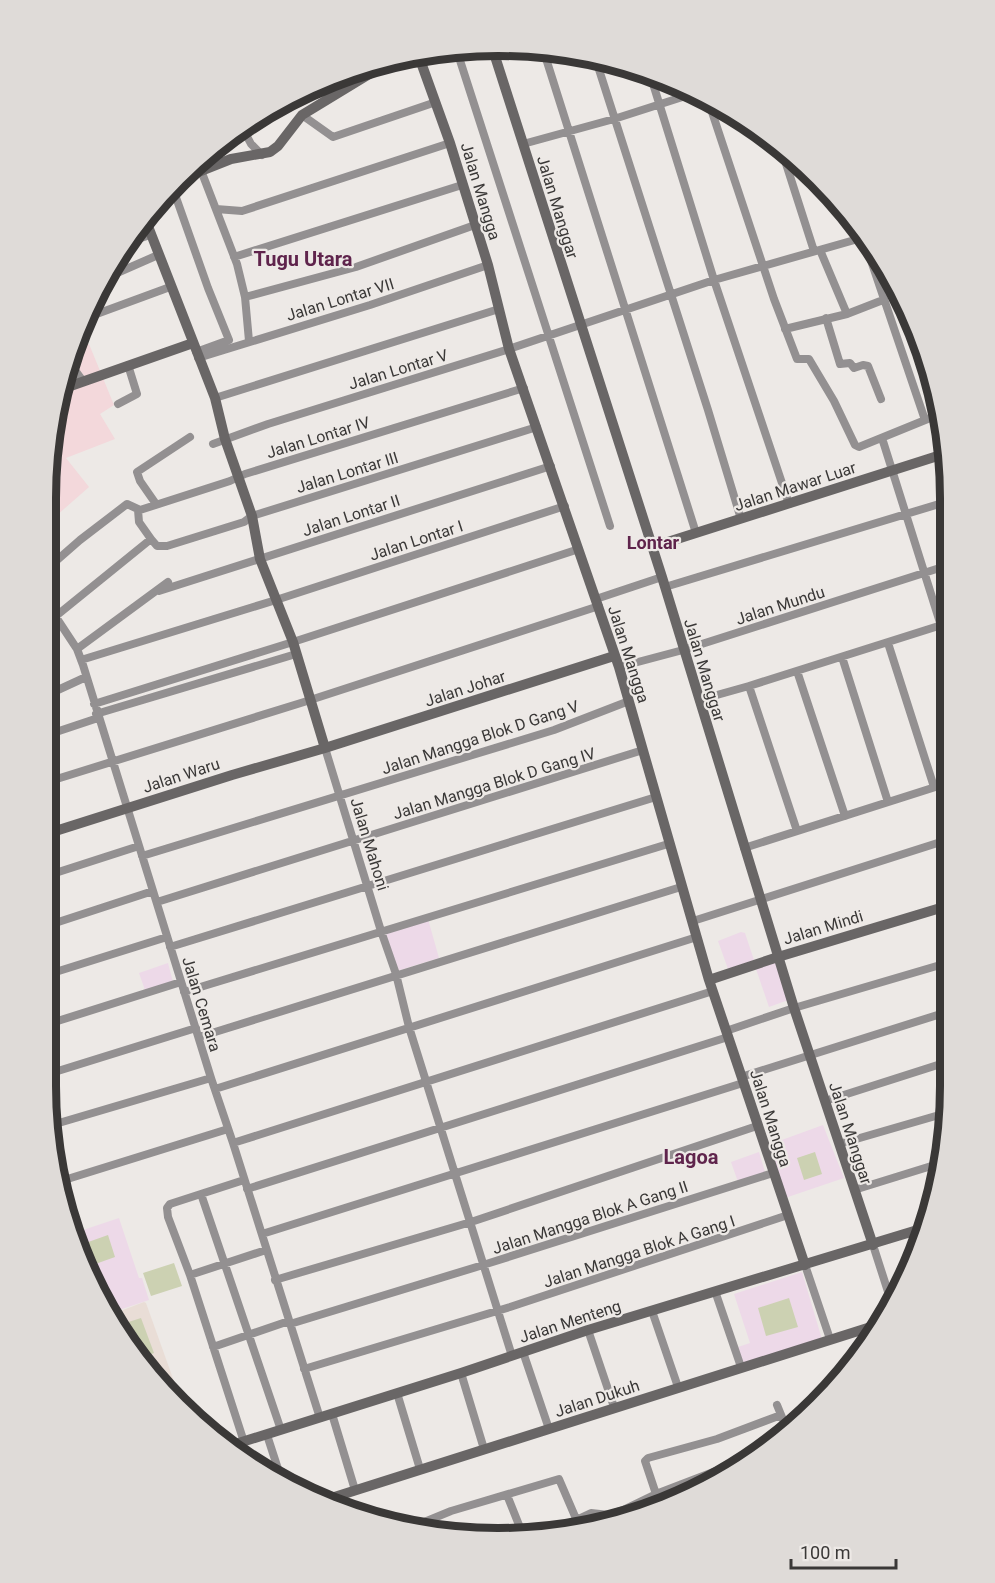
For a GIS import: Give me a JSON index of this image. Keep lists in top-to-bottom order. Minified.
{"streets":{"street":["Jalan Mangga","Jalan Manggar","Jalan Lontar VII","Jalan Lontar V","Jalan Lontar IV","Jalan Lontar III","Jalan Mawar Luar","Jalan Lontar II","Jalan Lontar I","Jalan Mundu","Jalan Johar","Jalan Mangga Blok D Gang V","Jalan Waru","Jalan Mangga Blok D Gang IV","Jalan Mahoni","Jalan Mindi","Jalan Cemara","Jalan Mangga Blok A Gang II","Jalan Mangga Blok A Gang I","Jalan Menteng","Jalan Dukuh"]},"crossings":[["Jalan Mangga","Jalan Lontar VII"],["Jalan Mangga","Jalan Lontar V"],["Jalan Mangga","Jalan Lontar IV"],["Jalan Mangga","Jalan Lontar III"],["Jalan Mangga","Jalan Lontar II"],["Jalan Mangga","Jalan Lontar I"],["Jalan Mangga","Jalan Mundu"],["Jalan Mangga","Jalan Johar"],["Jalan Mangga","Jalan Mangga Blok D Gang V"],["Jalan Mangga","Jalan Mangga Blok D Gang IV"],["Jalan Mangga","Jalan Mindi"],["Jalan Mangga","Jalan Mangga Blok A Gang II"],["Jalan Mangga","Jalan Mangga Blok A Gang I"],["Jalan Mangga","Jalan Menteng"],["Jalan Manggar","Jalan Lontar V"],["Jalan Manggar","Jalan Mawar Luar"],["Jalan Manggar","Jalan Mundu"],["Jalan Manggar","Jalan Mindi"],["Jalan Manggar","Jalan Menteng"],["Jalan Lontar VII","Jalan Mahoni"],["Jalan Lontar V","Jalan Mahoni"],["Jalan Lontar IV","Jalan Mahoni"],["Jalan Lontar III","Jalan Mahoni"],["Jalan Lontar II","Jalan Mahoni"],["Jalan Lontar I","Jalan Mahoni"],["Jalan Lontar I","Jalan Cemara"],["Jalan Johar","Jalan Waru"],["Jalan Johar","Jalan Mahoni"],["Jalan Mangga Blok D Gang V","Jalan Mahoni"],["Jalan Mangga Blok D Gang V","Jalan Cemara"],["Jalan Waru","Jalan Mahoni"],["Jalan Waru","Jalan Cemara"],["Jalan Mangga Blok D Gang IV","Jalan Mahoni"],["Jalan Mangga Blok D Gang IV","Jalan Cemara"],["Jalan Mahoni","Jalan Mangga Blok A Gang II"],["Jalan Mahoni","Jalan Mangga Blok A Gang I"],["Jalan Mahoni","Jalan Menteng"],["Jalan Mahoni","Jalan Dukuh"],["Jalan Cemara","Jalan Mangga Blok A Gang II"],["Jalan Cemara","Jalan Mangga Blok A Gang I"],["Jalan Cemara","Jalan Menteng"]],"districts":["Tugu Utara","Lontar","Lagoa"],"scale_bar":"100 m"}
